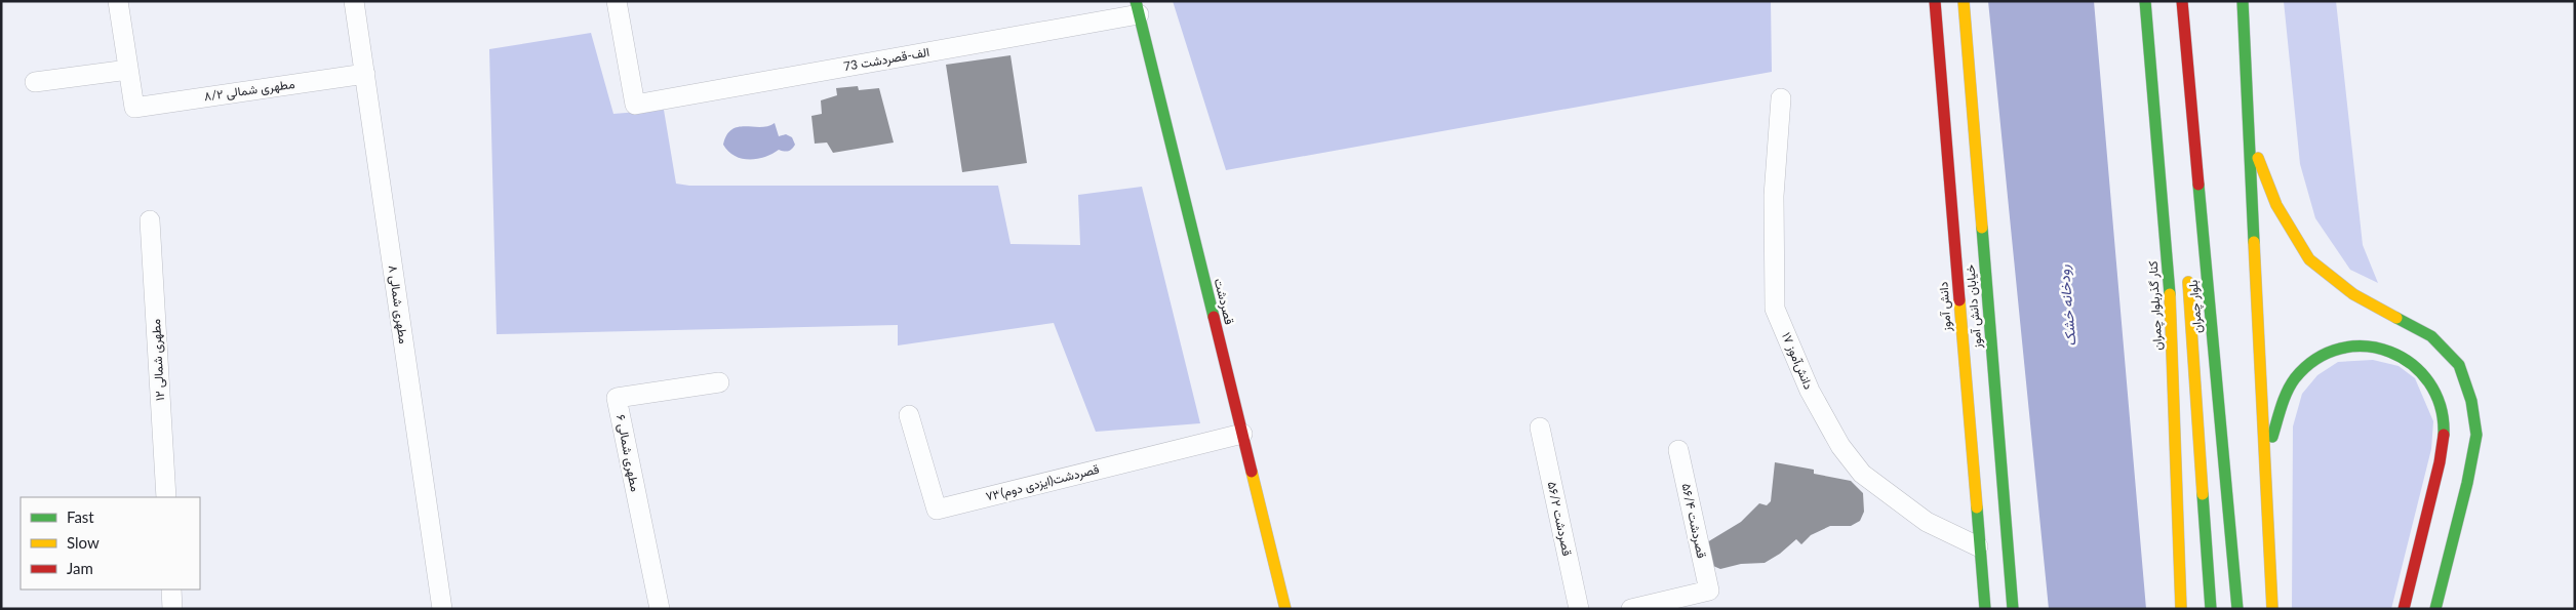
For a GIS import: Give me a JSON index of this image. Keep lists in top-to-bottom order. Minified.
{"streets":{"main road":["قصردشت","کنار گذربلوار چمران","دانش آموز","خیابان دانش آموز","بلوار چمران"],"street":["73 الف-قصردشت","۸/۲ مطهری شمالی","۸ مطهری شمالی","۱۲ مطهری شمالی","دانش‌آموز ۱۷","۶ مطهری شمالی","۷۳قصردشت(ایزدی دوم)","۵۶/۲ قصردشت","۵۶/۴ قصردشت"]},"crossings":[["73 الف-قصردشت","قصردشت"],["۸/۲ مطهری شمالی","۸ مطهری شمالی"],["قصردشت","۷۳قصردشت(ایزدی دوم)"],["دانش آموز","دانش‌آموز ۱۷"]],"water":["رودخانه خشک"],"legend":["Fast","Slow","Jam"]}
